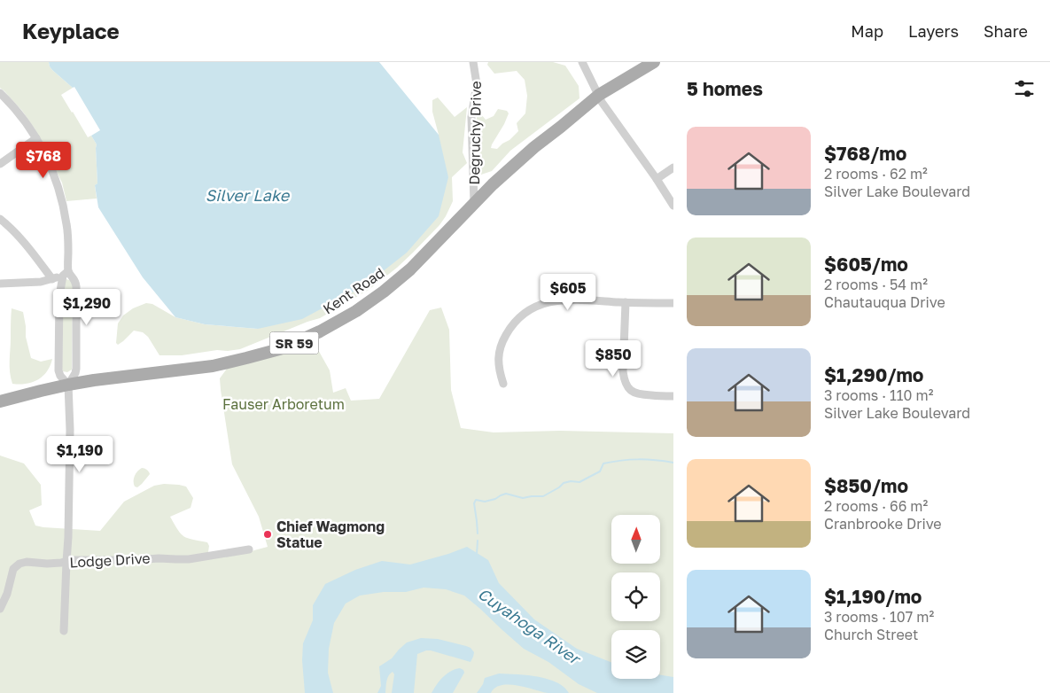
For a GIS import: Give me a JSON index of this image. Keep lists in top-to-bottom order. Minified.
{"streets":{"main road":["Kent Road","SR 59"],"street":["Degruchy Drive","Lodge Drive"]},"crossings":[["Degruchy Drive","Kent Road"]],"water":["Silver Lake","Cuyahoga River"],"parks":["Fauser Arboretum"],"places":["Chief Wagmong Statue"],"north":"top","page":{"header":"Keyplace","nav":["Map","Layers","Share"],"heading":"5 homes","list":[{"name":"$768/mo","note":"2 rooms · 62 m² · Silver Lake Boulevard"},{"name":"$605/mo","note":"2 rooms · 54 m² · Chautauqua Drive"},{"name":"$1,290/mo","note":"3 rooms · 110 m² · Silver Lake Boulevard"},{"name":"$850/mo","note":"2 rooms · 66 m² · Cranbrooke Drive"},{"name":"$1,190/mo","note":"3 rooms · 107 m² · Church Street"}],"price":["$768","$605","$1,290","$850","$1,190"]}}
